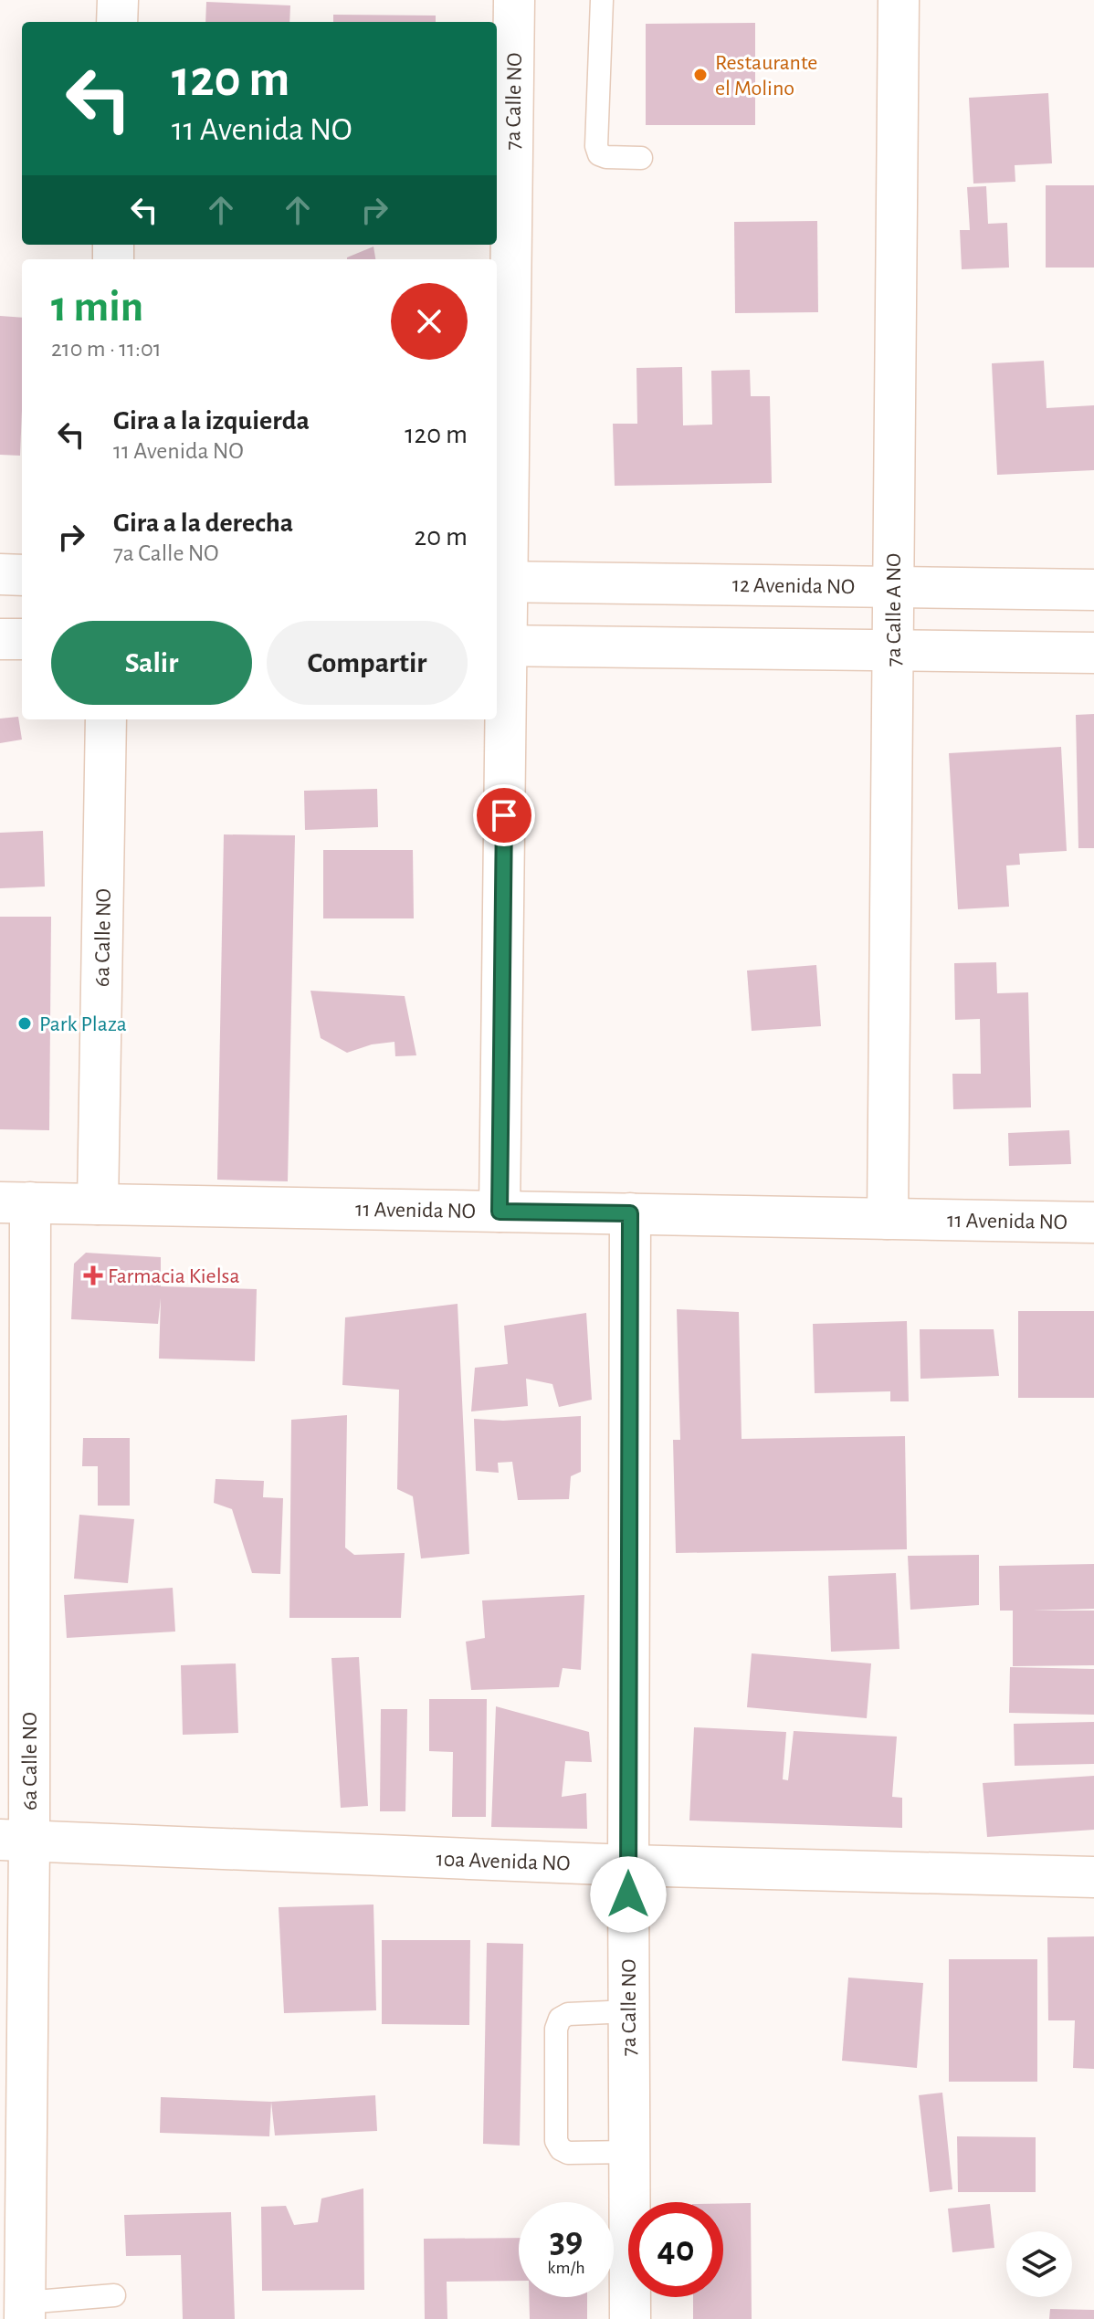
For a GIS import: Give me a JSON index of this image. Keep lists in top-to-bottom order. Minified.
{"streets":{"street":["7a Calle NO","12 Avenida NO","7a Calle A NO","6a Calle NO","11 Avenida NO","10a Avenida NO"]},"crossings":[["7a Calle NO","12 Avenida NO"],["7a Calle NO","11 Avenida NO"],["7a Calle NO","10a Avenida NO"],["12 Avenida NO","7a Calle A NO"],["7a Calle A NO","11 Avenida NO"],["6a Calle NO","11 Avenida NO"],["6a Calle NO","10a Avenida NO"]],"places":{"other":["Restaurante el Molino","Park Plaza"],"health":["Farmacia Kielsa"]},"page":{"turn":["120 m","11 Avenida NO"],"heading":["1 min","210 m · 11:01"],"list":[{"name":"Gira a la izquierda","note":"11 Avenida NO","value":"120 m"},{"name":"Gira a la derecha","note":"7a Calle NO","value":"20 m"}],"buttons":["Salir","Compartir"],"speed":"39 km/h","limit":"40"}}
